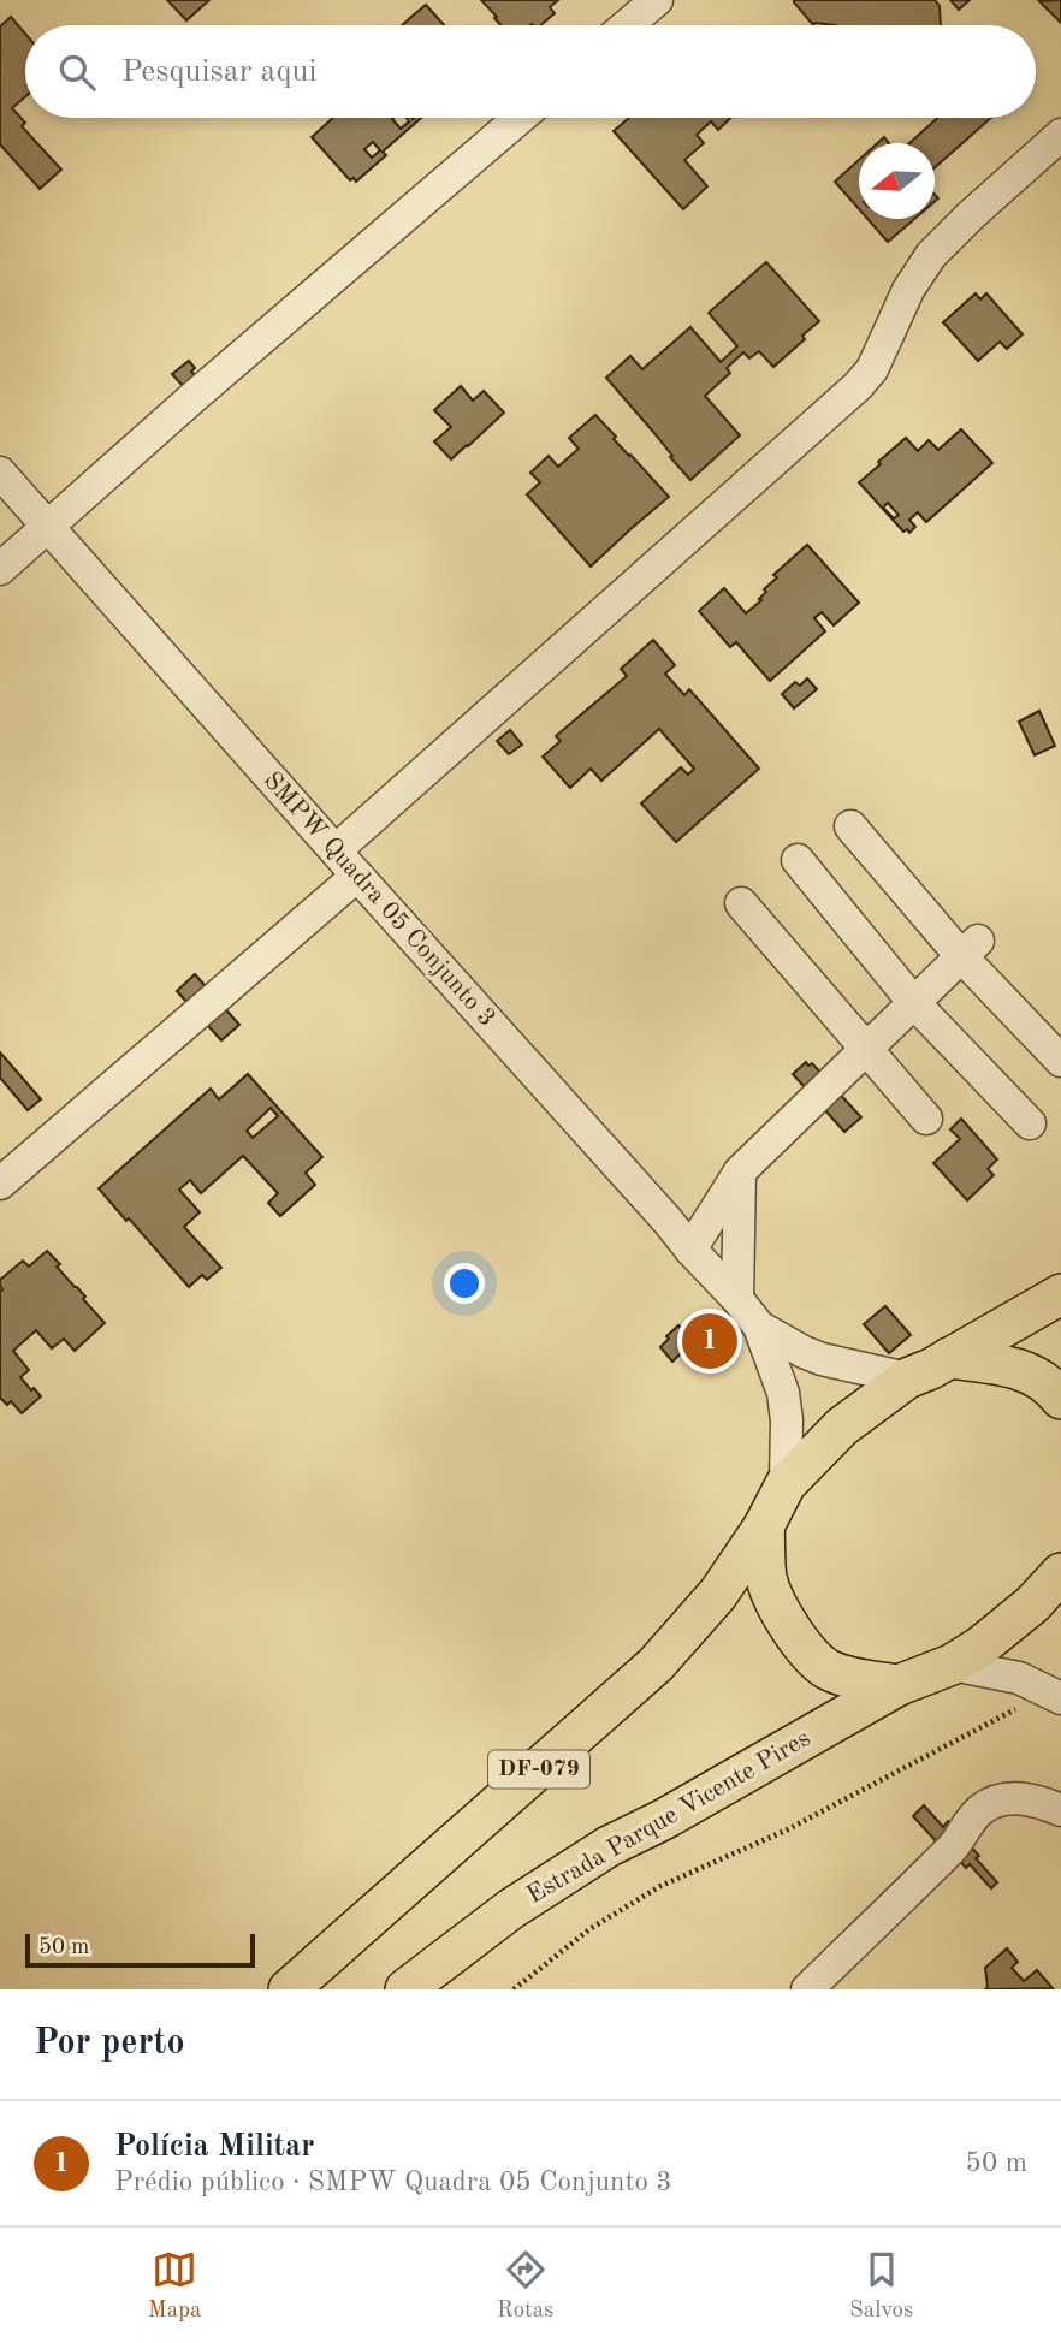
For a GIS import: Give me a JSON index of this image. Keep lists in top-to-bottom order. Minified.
{"streets":{"main road":["DF-079","Estrada Parque Vicente Pires"],"street":["SMPW Quadra 05 Conjunto 3"]},"scale_bar":"50 m","north":"left","page":{"search":"Pesquisar aqui","pins":"1","scale":"50 m","heading":"Por perto","list":[{"mark":"1","name":"Polícia Militar","note":"Prédio público · SMPW Quadra 05 Conjunto 3","value":"50 m"}],"nav":["Mapa","Rotas","Salvos"]}}
